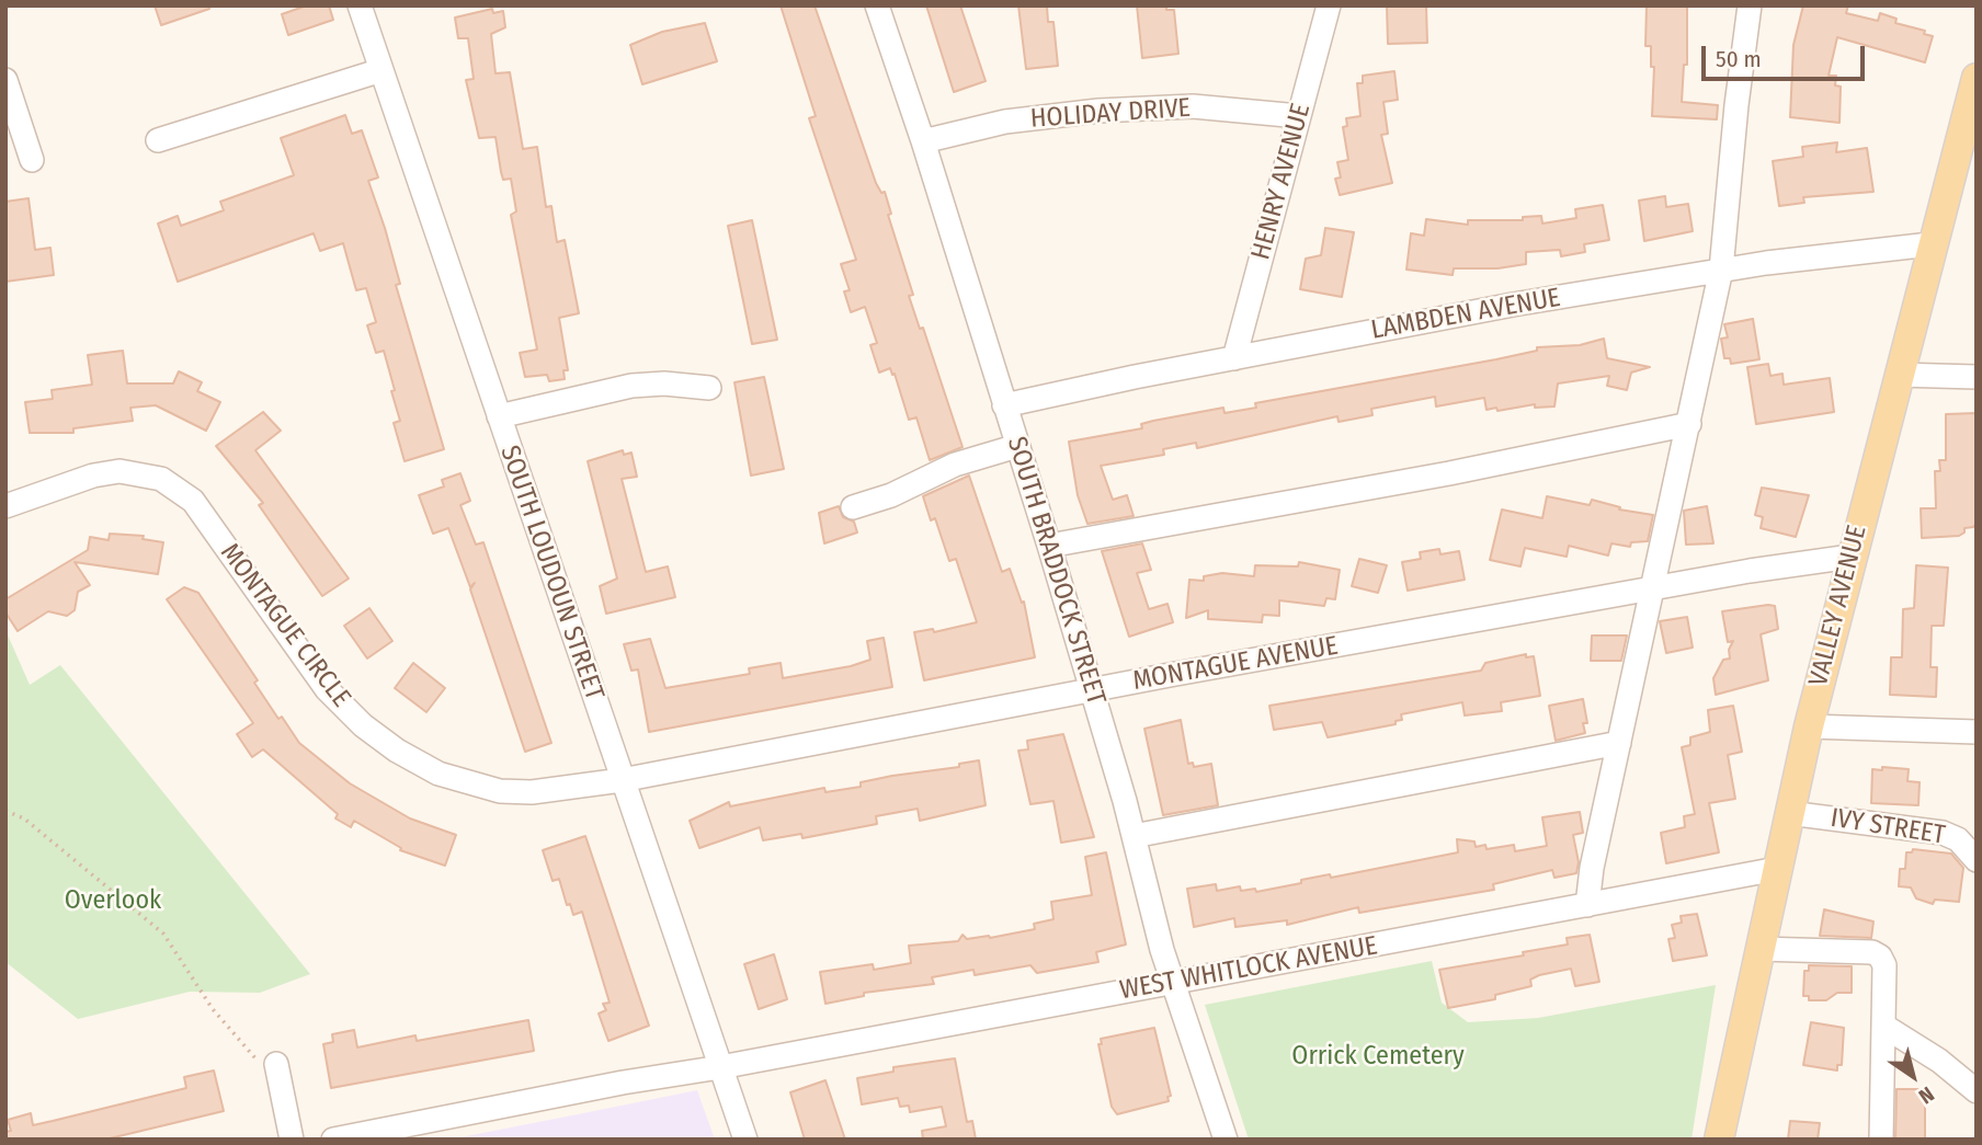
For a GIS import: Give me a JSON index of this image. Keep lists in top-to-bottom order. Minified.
{"streets":{"main road":["VALLEY AVENUE"],"street":["HOLIDAY DRIVE","HENRY AVENUE","LAMBDEN AVENUE","SOUTH BRADDOCK STREET","SOUTH LOUDOUN STREET","MONTAGUE CIRCLE","MONTAGUE AVENUE","IVY STREET","WEST WHITLOCK AVENUE"]},"crossings":[["HOLIDAY DRIVE","HENRY AVENUE"],["HOLIDAY DRIVE","SOUTH BRADDOCK STREET"],["HENRY AVENUE","LAMBDEN AVENUE"],["LAMBDEN AVENUE","SOUTH BRADDOCK STREET"],["LAMBDEN AVENUE","VALLEY AVENUE"],["SOUTH BRADDOCK STREET","MONTAGUE AVENUE"],["SOUTH BRADDOCK STREET","WEST WHITLOCK AVENUE"],["SOUTH LOUDOUN STREET","MONTAGUE CIRCLE"],["SOUTH LOUDOUN STREET","MONTAGUE AVENUE"],["SOUTH LOUDOUN STREET","WEST WHITLOCK AVENUE"],["VALLEY AVENUE","MONTAGUE AVENUE"],["VALLEY AVENUE","IVY STREET"],["VALLEY AVENUE","WEST WHITLOCK AVENUE"],["MONTAGUE CIRCLE","MONTAGUE AVENUE"]],"parks":["Overlook","Orrick Cemetery"],"scale_bar":"50 m","north":"bottom right"}
